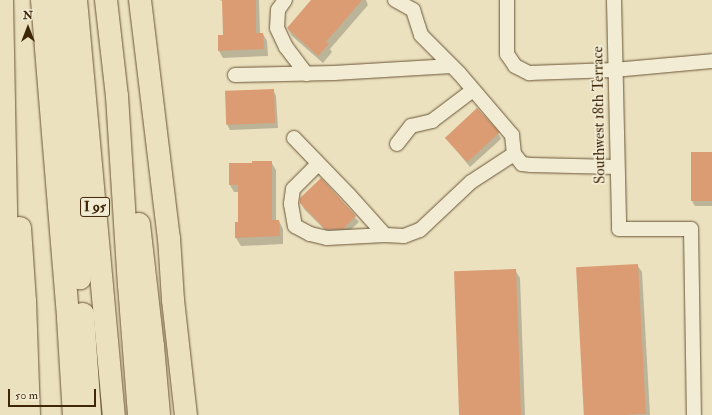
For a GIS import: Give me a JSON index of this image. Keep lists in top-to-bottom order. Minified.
{"streets":{"highway":["I 95"],"street":["Southwest 18th Terrace"]},"scale_bar":"50 m","north":"top"}
